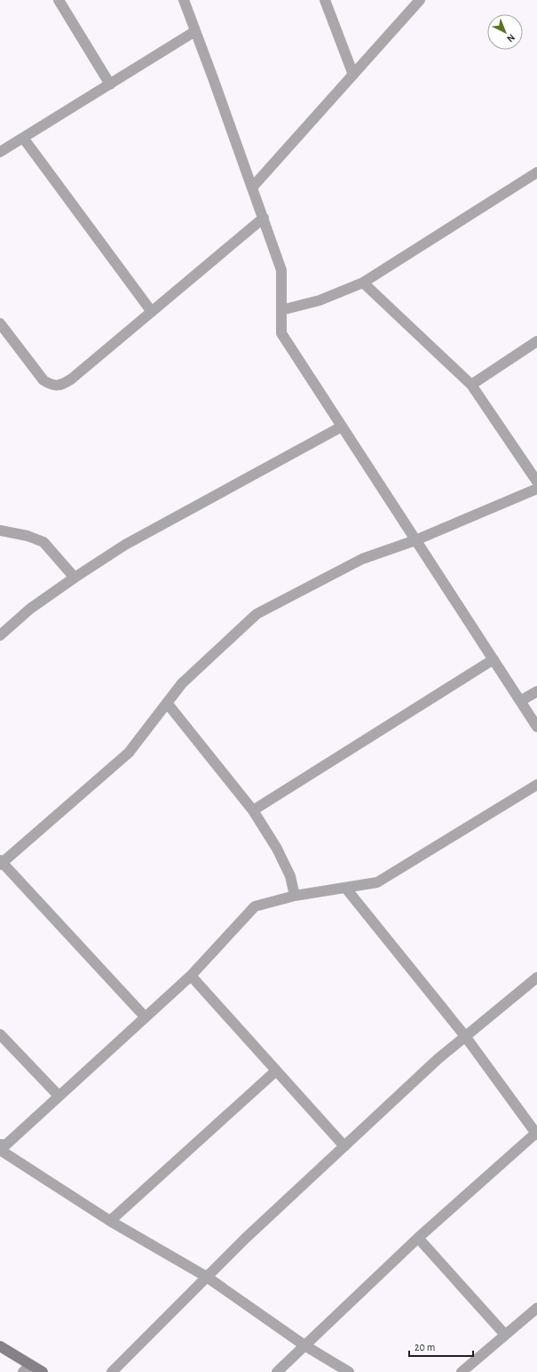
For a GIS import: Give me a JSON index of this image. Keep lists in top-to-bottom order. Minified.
{"scale_bar":"20 m","north":"bottom right"}
